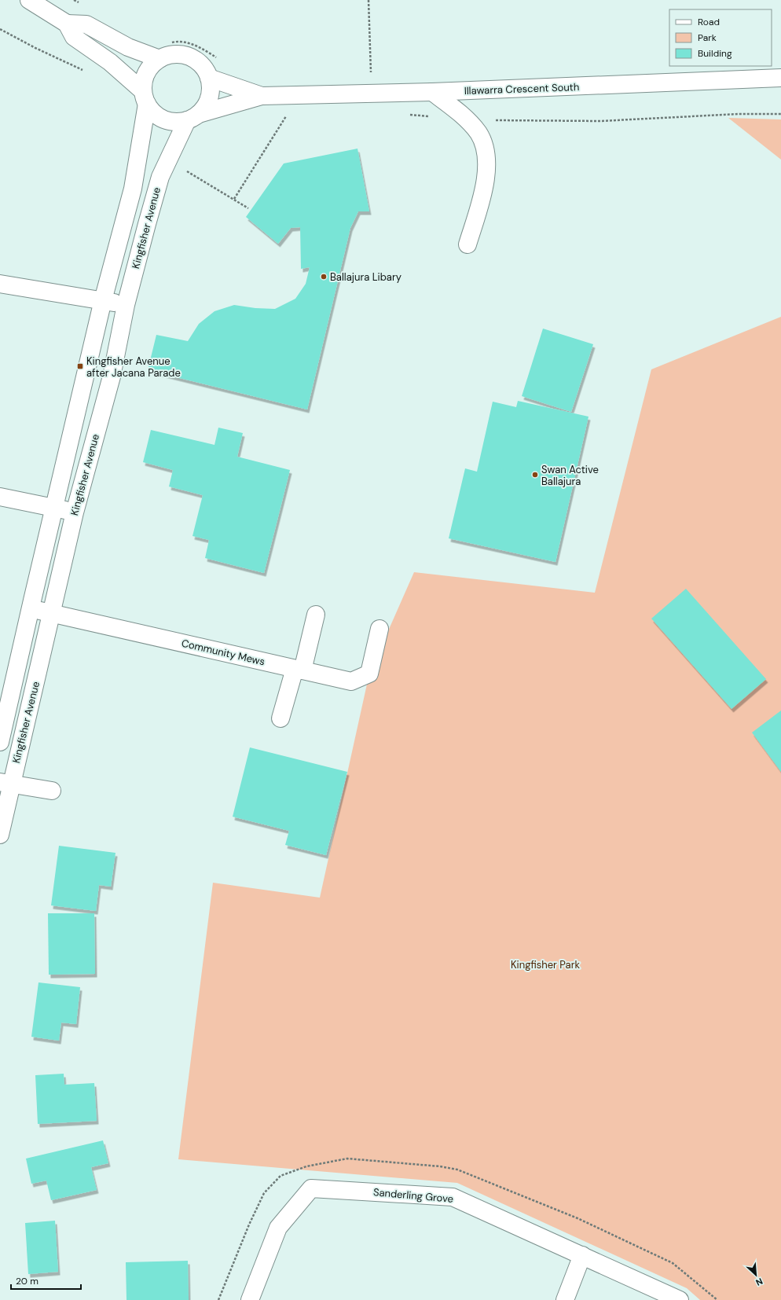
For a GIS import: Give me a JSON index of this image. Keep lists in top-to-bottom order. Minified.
{"streets":{"street":["Illawarra Crescent South","Kingfisher Avenue","Community Mews","Sanderling Grove"]},"crossings":[["Illawarra Crescent South","Kingfisher Avenue"],["Kingfisher Avenue","Community Mews"]],"parks":["Kingfisher Park"],"places":{"other":["Ballajura Libary","Swan Active Ballajura"],"transit":["Kingfisher Avenue after Jacana Parade"]},"legend":["Road","Park","Building"],"scale_bar":"20 m","north":"bottom right"}
